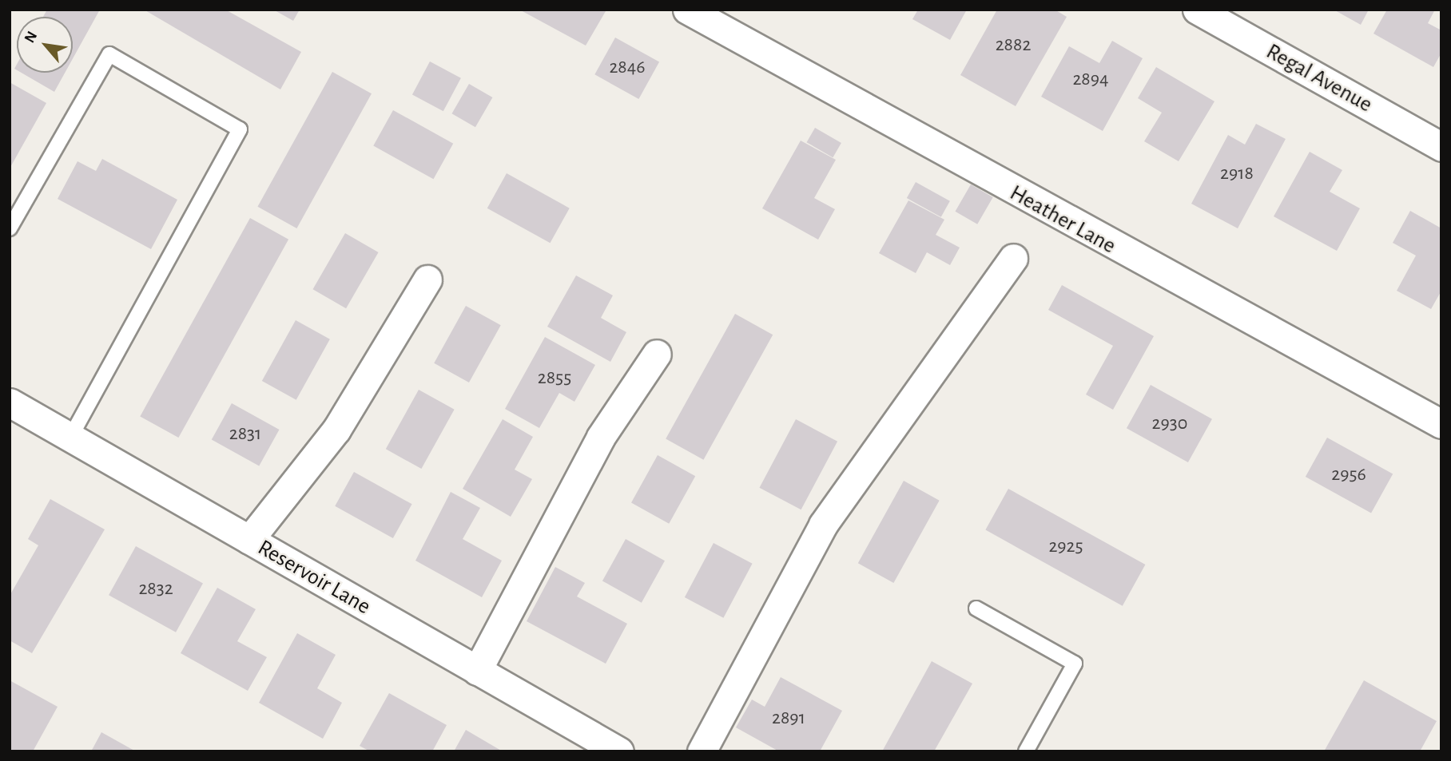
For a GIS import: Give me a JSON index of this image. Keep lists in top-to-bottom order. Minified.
{"streets":{"street":["Regal Avenue","Heather Lane","Reservoir Lane"]},"house_numbers":["2882","2846","2894","2918","2855","2930","2831","2956","2925","2832","2891"],"north":"top left"}
